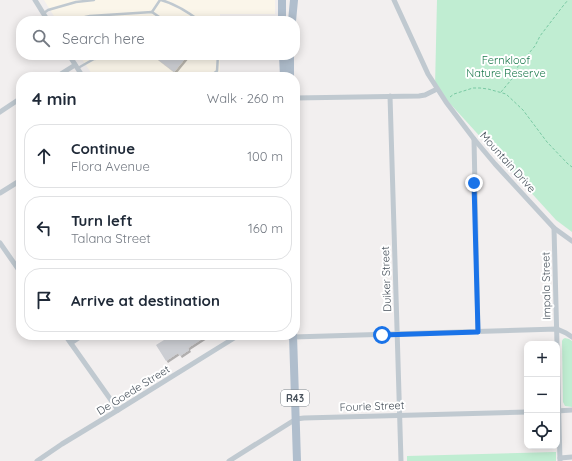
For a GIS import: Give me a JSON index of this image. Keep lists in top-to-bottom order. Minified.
{"streets":{"main road":["R43"],"street":["Mountain Drive","Duiker Street","Impala Street","De Goede Street","Fourie Street"]},"crossings":[["Mountain Drive","Impala Street"],["Duiker Street","Fourie Street"],["R43","Fourie Street"]],"parks":["Fernkloof Nature Reserve"],"page":{"search":"Search here","heading":["4 min","Walk · 260 m"],"list":[["Continue","Flora Avenue","100 m"],["Turn left","Talana Street","160 m"],"Arrive at destination"],"map_buttons":["+","−"]}}
